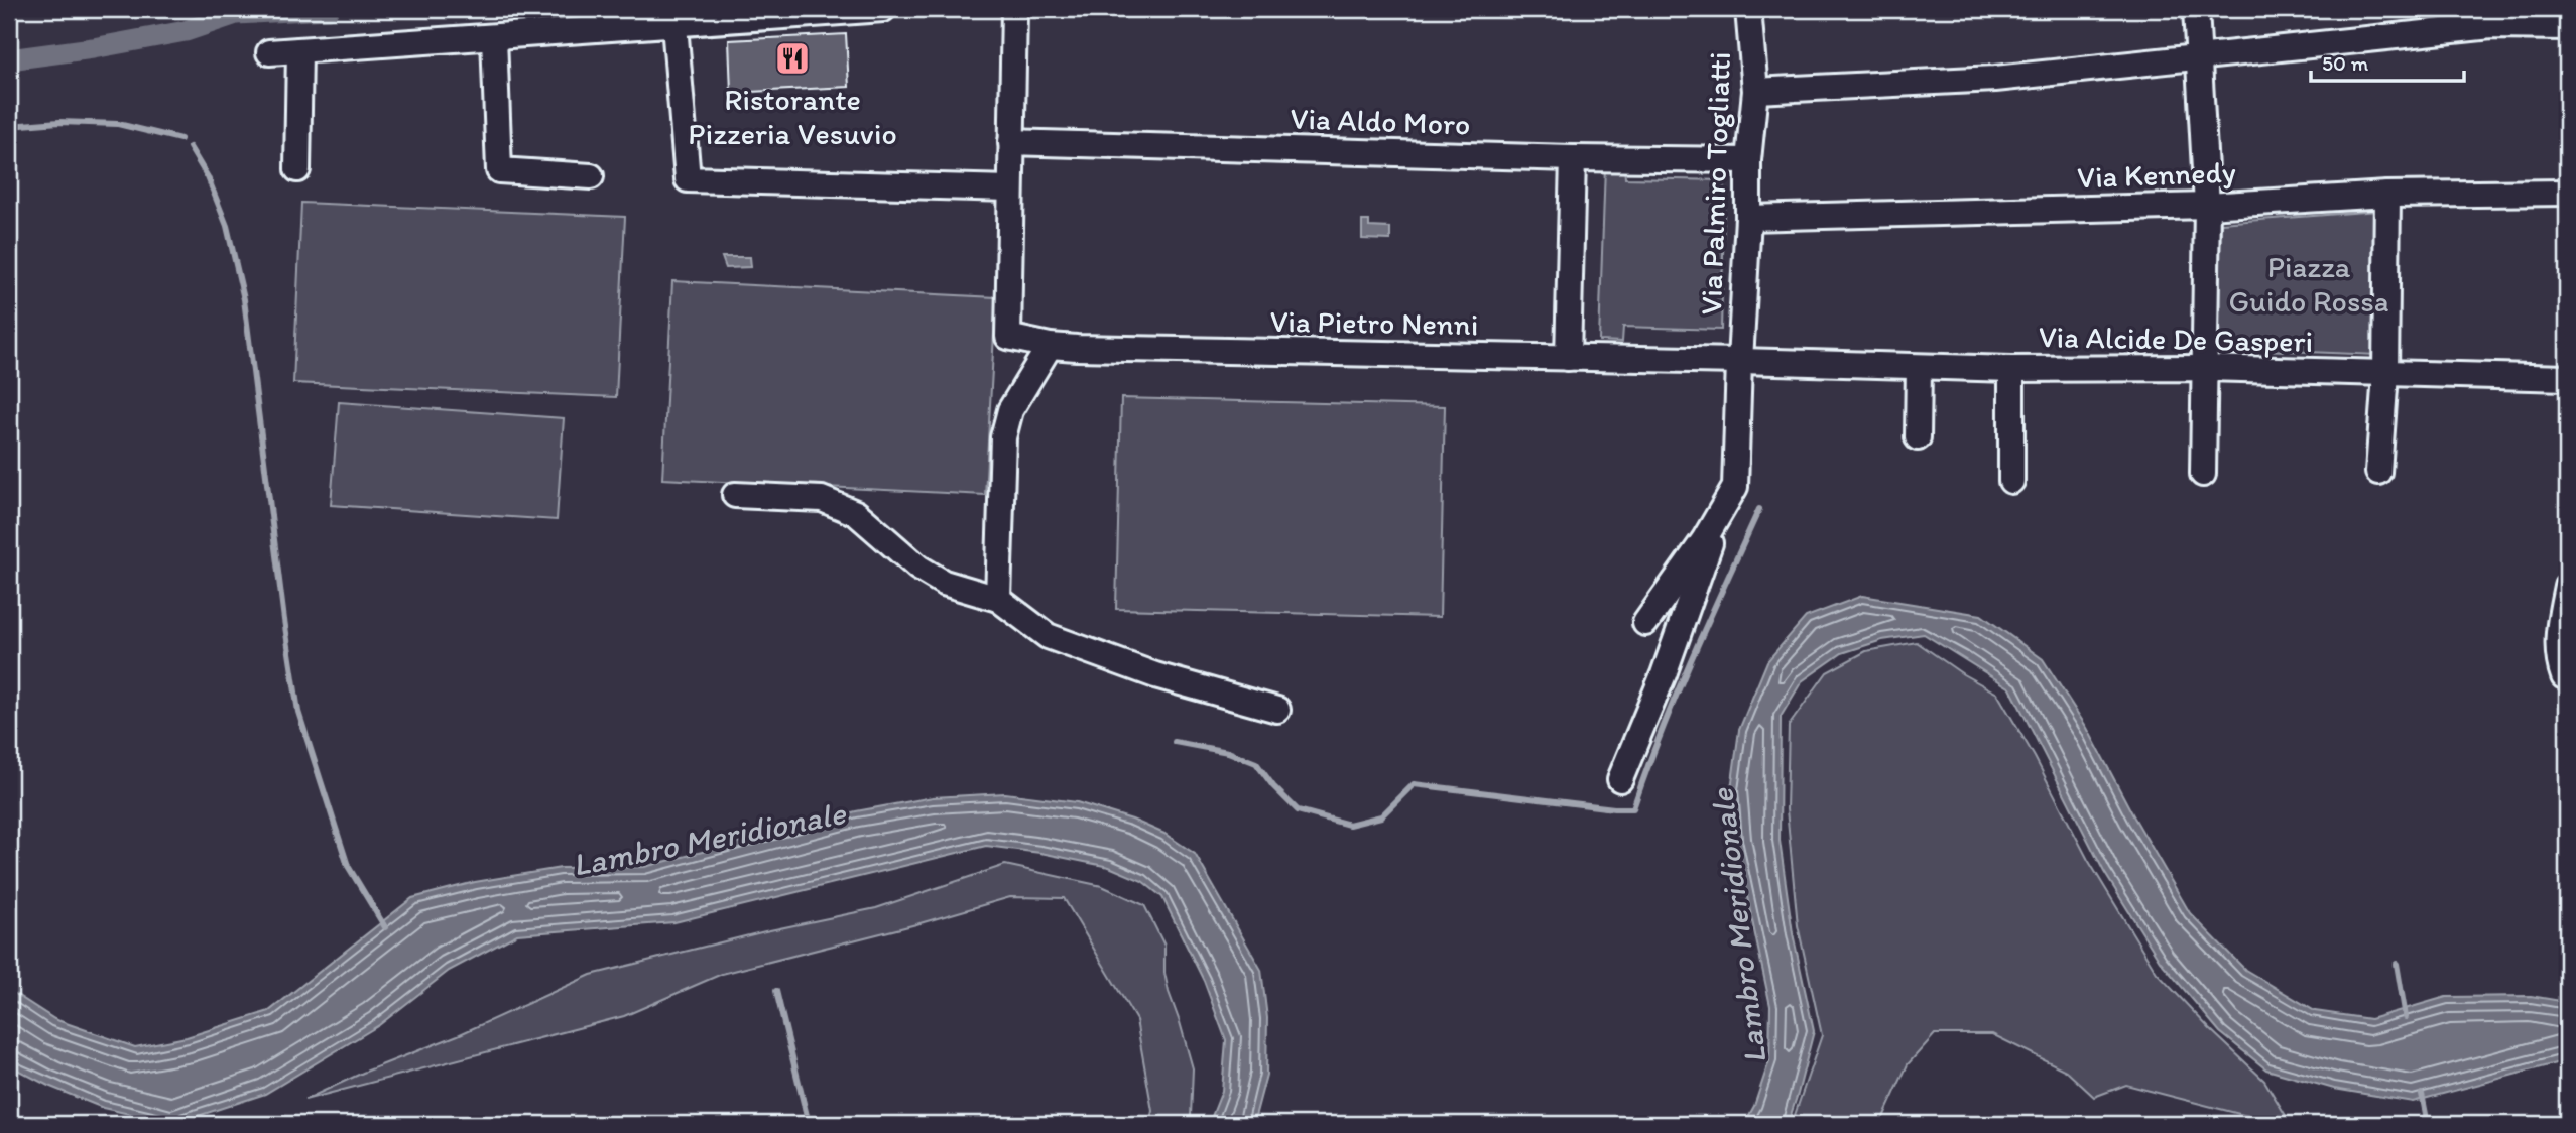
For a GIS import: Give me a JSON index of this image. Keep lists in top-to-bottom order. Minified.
{"streets":{"street":["Via Aldo Moro","Via Kennedy","Via Palmiro Togliatti","Via Pietro Nenni","Via Alcide De Gasperi"]},"crossings":[["Via Aldo Moro","Via Palmiro Togliatti"],["Via Kennedy","Via Palmiro Togliatti"],["Via Palmiro Togliatti","Via Pietro Nenni"],["Via Palmiro Togliatti","Via Alcide De Gasperi"],["Via Pietro Nenni","Via Alcide De Gasperi"]],"water":["Lambro Meridionale"],"parks":["Piazza Guido Rossa"],"places":{"restaurant":["Ristorante Pizzeria Vesuvio"]},"scale_bar":"50 m"}
